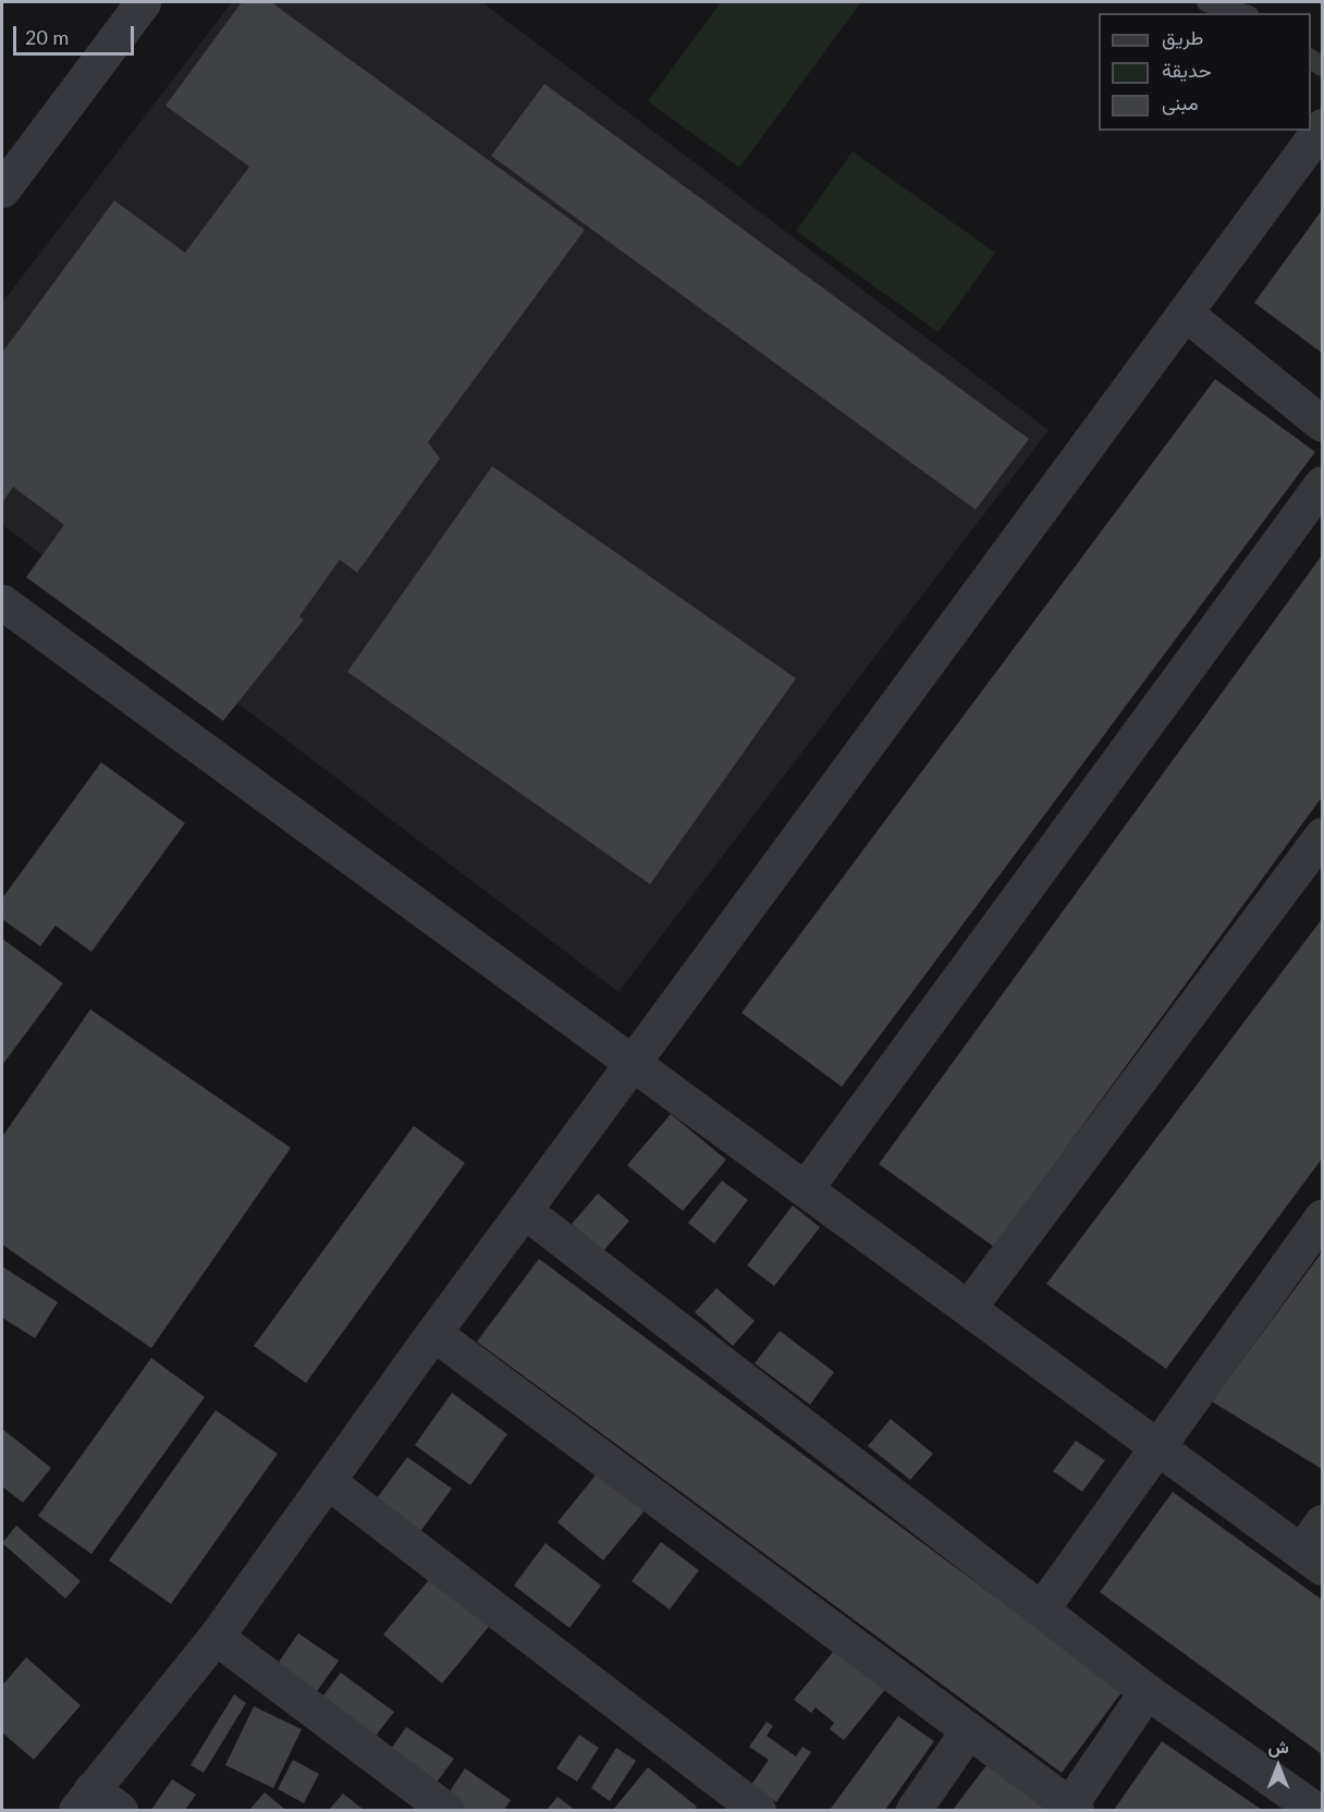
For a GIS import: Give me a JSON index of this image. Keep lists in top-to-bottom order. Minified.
{"legend":["طريق","حديقة","مبنى"],"scale_bar":"20 m","north":"top"}
